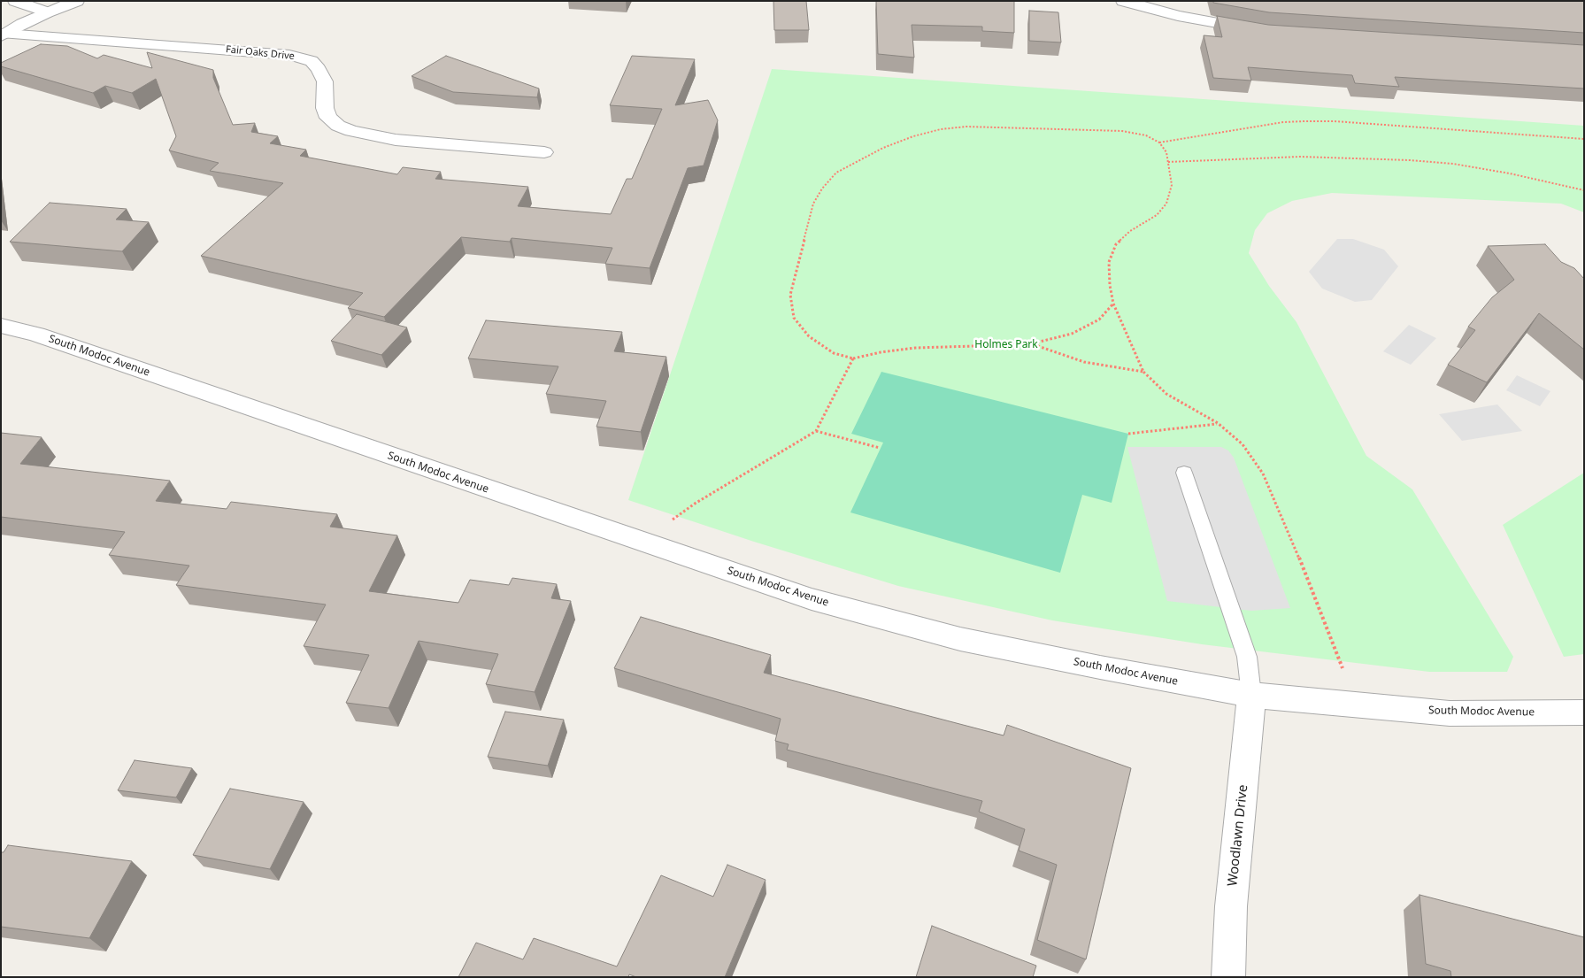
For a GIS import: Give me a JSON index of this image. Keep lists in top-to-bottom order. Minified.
{"streets":{"street":["Fair Oaks Drive","South Modoc Avenue","Woodlawn Drive"]},"crossings":[["South Modoc Avenue","Woodlawn Drive"]],"parks":["Holmes Park"]}
